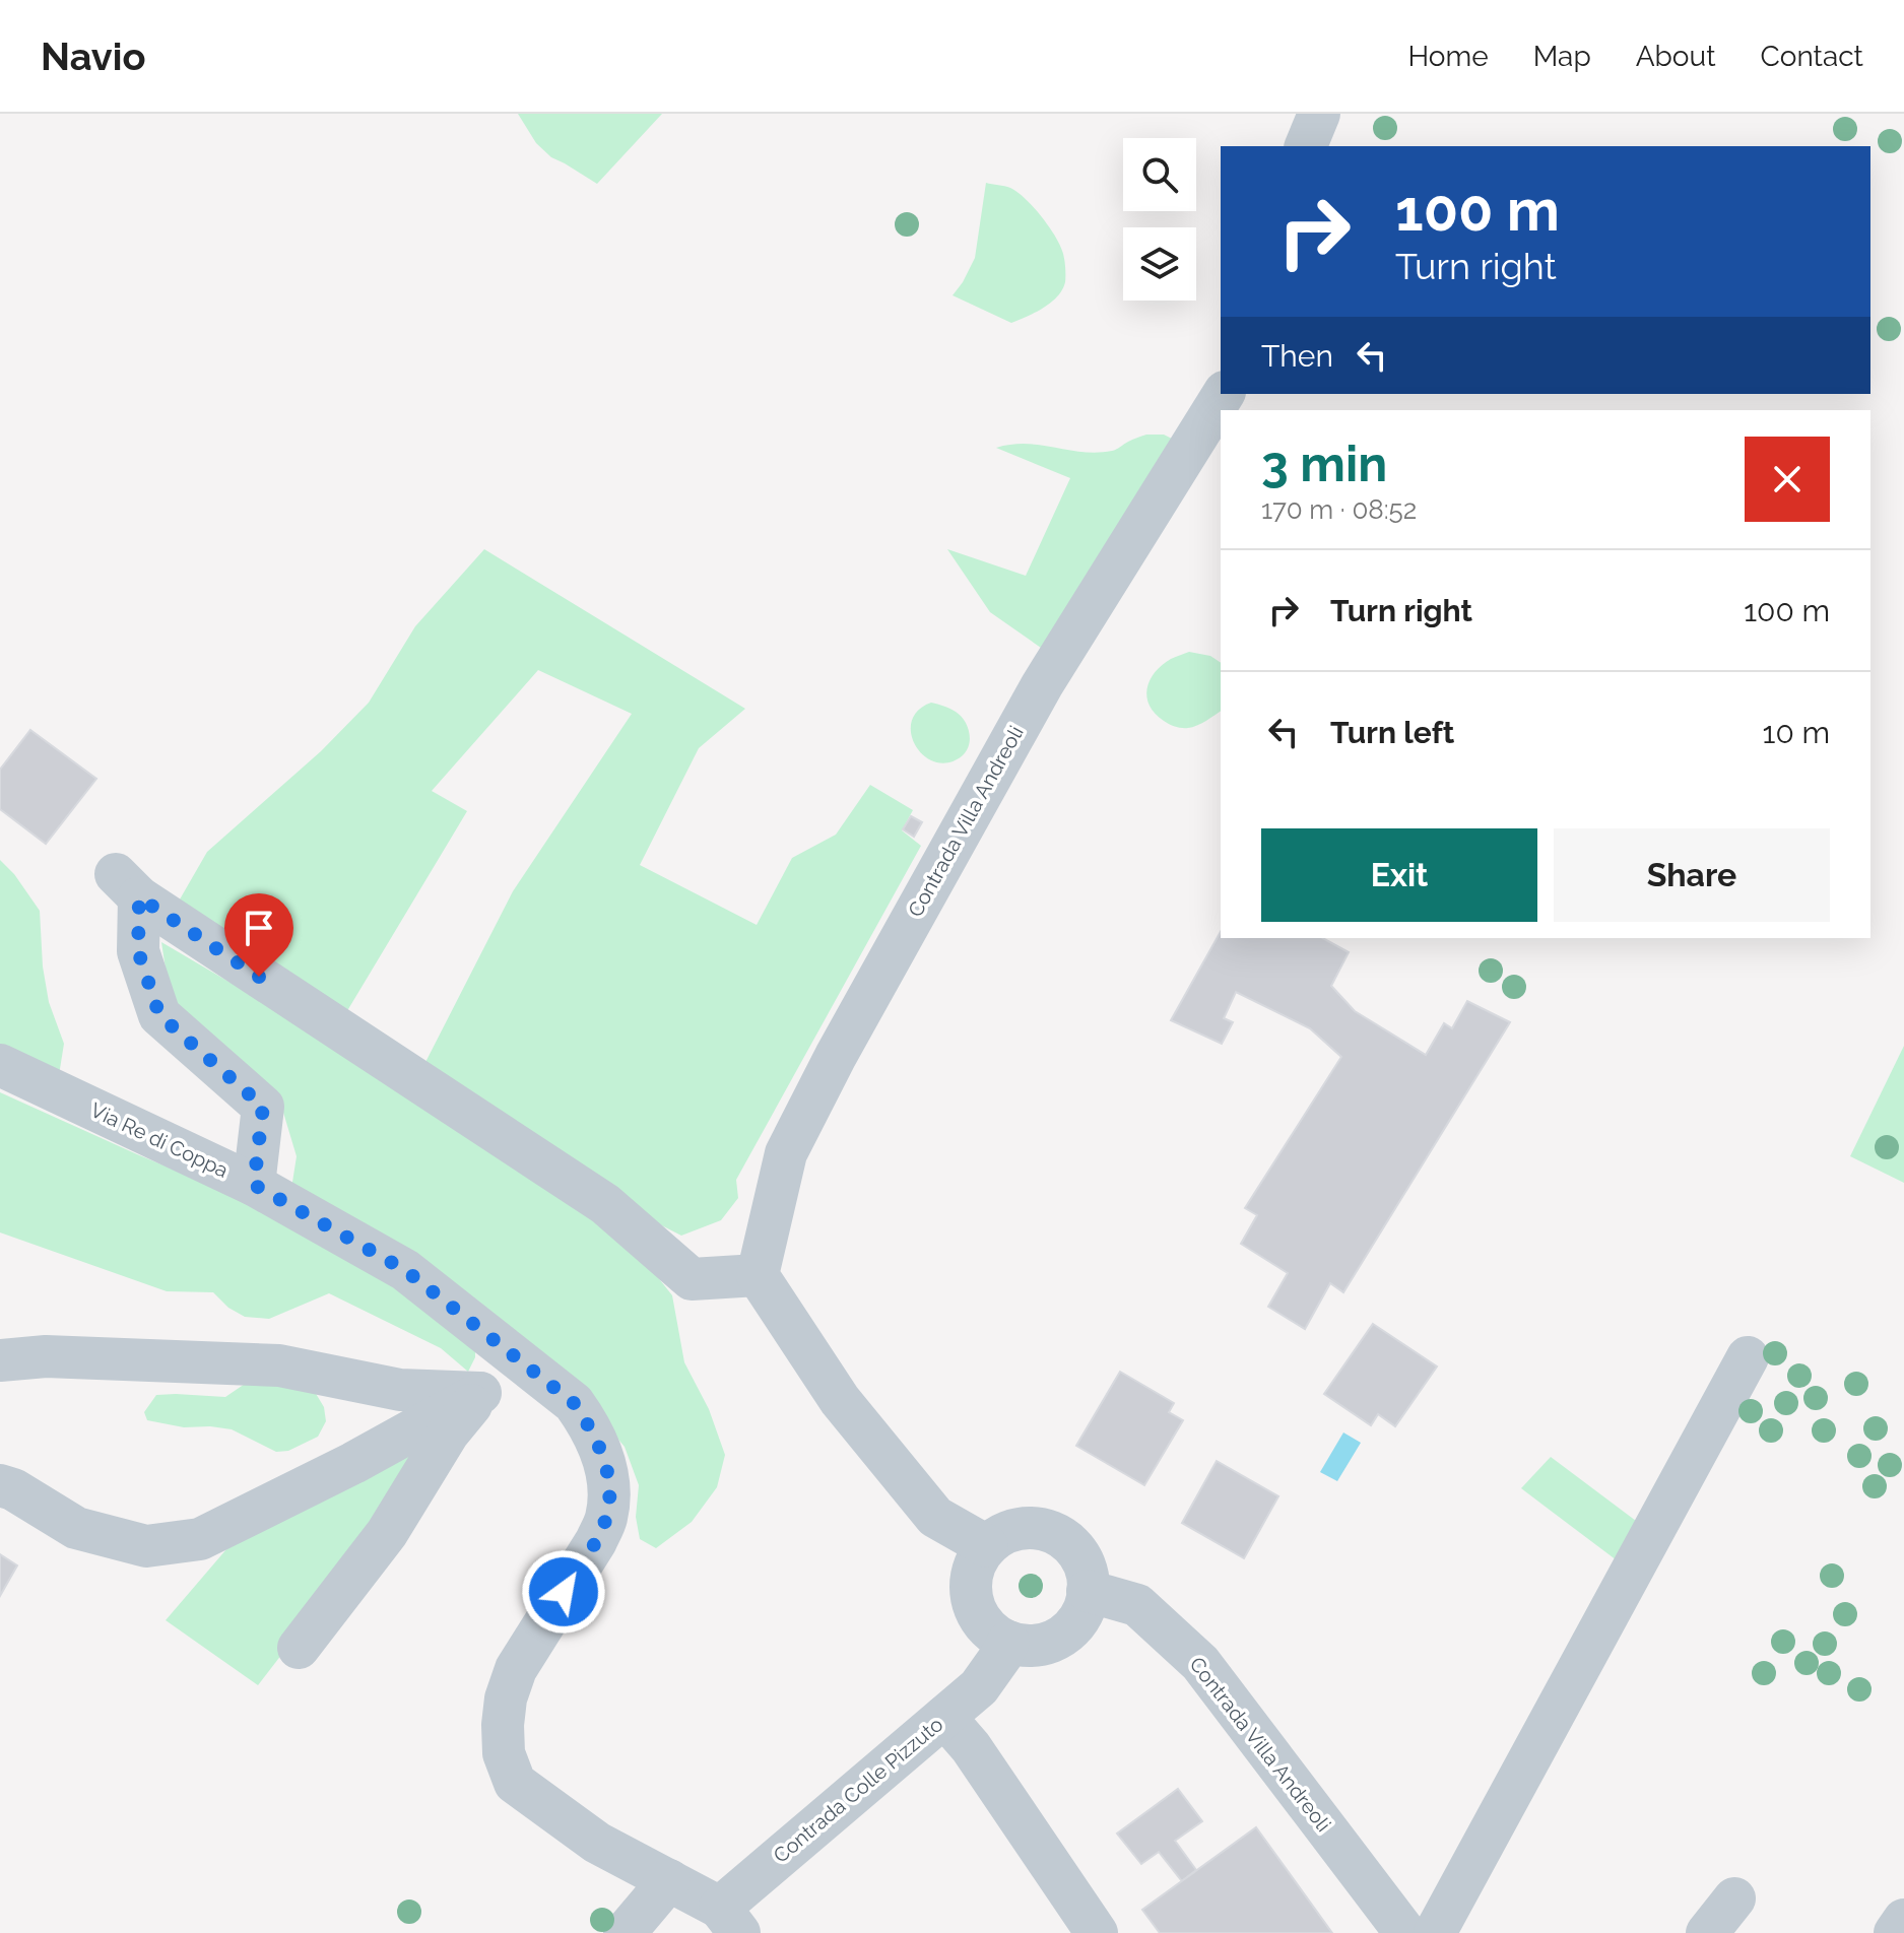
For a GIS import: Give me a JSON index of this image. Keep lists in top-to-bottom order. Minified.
{"streets":{"street":["Contrada Villa Andreoli","Via Re di Coppa","Contrada Colle Pizzuto"]},"crossings":[["Contrada Villa Andreoli","Contrada Colle Pizzuto"],["Via Re di Coppa","Contrada Colle Pizzuto"]],"page":{"header":"Navio","nav":["Home","Map","About","Contact"],"turn":["100 m","Turn right"],"then":"Then","heading":["3 min","170 m · 08:52"],"list":[{"name":"Turn right","value":"100 m"},{"name":"Turn left","value":"10 m"}],"buttons":["Exit","Share"]}}
